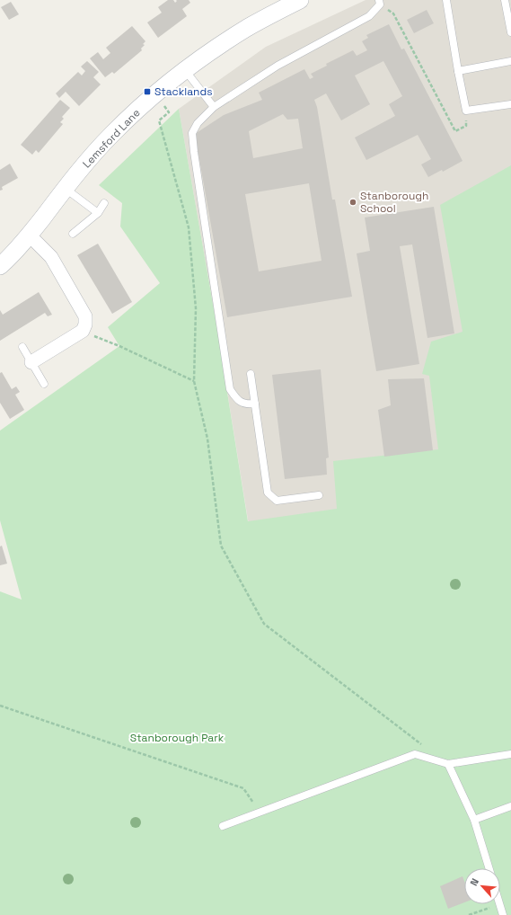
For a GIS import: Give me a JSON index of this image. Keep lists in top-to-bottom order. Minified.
{"streets":{"street":["Lemsford Lane"]},"parks":["Stanborough Park"],"places":{"transit":["Stacklands"],"other":["Stanborough School"]},"north":"top left"}
